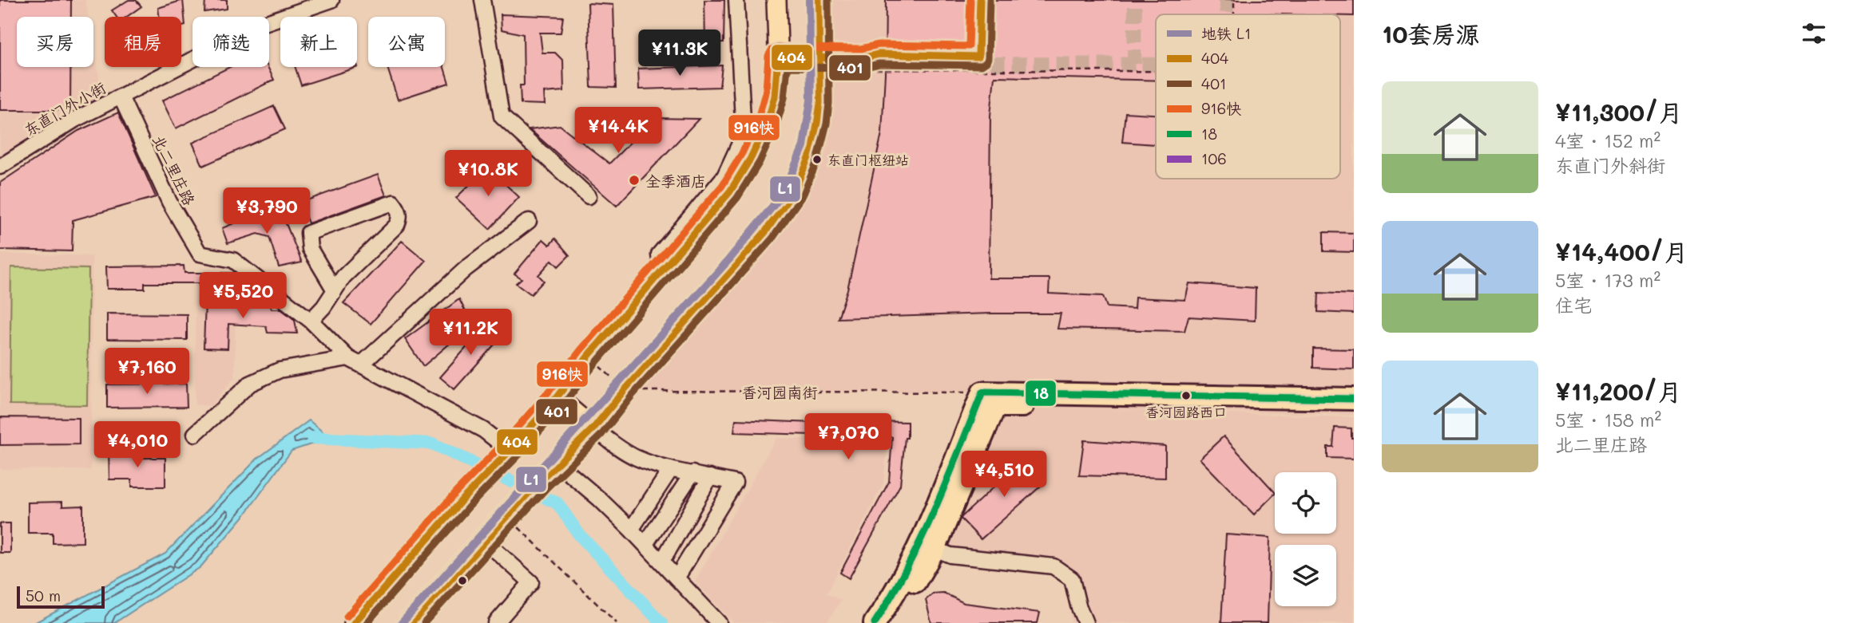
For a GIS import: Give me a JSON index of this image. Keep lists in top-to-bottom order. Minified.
{"streets":{"street":["东直门外小街","北二里庄路"],"path":["香河园南街"]},"crossings":[["东直门外小街","北二里庄路"]],"places":["东直门枢纽站","全季酒店","香河园路西口"],"lines":["metro line L1","transit line 404","transit line 401","transit line 916快","transit line 106","transit line 18"],"legend":["地铁 L1","404","401","916快","18","106"],"scale_bar":"50 m","page":{"heading":"10套房源","chip":["买房","租房","筛选","新上","公寓"],"price":["¥11.3K","¥14.4K","¥10.8K","¥3,790","¥5,520","¥11.2K","¥7,160","¥7,070","¥4,010","¥4,510"],"list":[{"name":"¥11,300/月","note":"4室 · 152 m² · 东直门外斜街"},{"name":"¥14,400/月","note":"5室 · 173 m² · 住宅"},{"name":"¥11,200/月","note":"5室 · 158 m² · 北二里庄路"}],"scale":"50 m"}}
